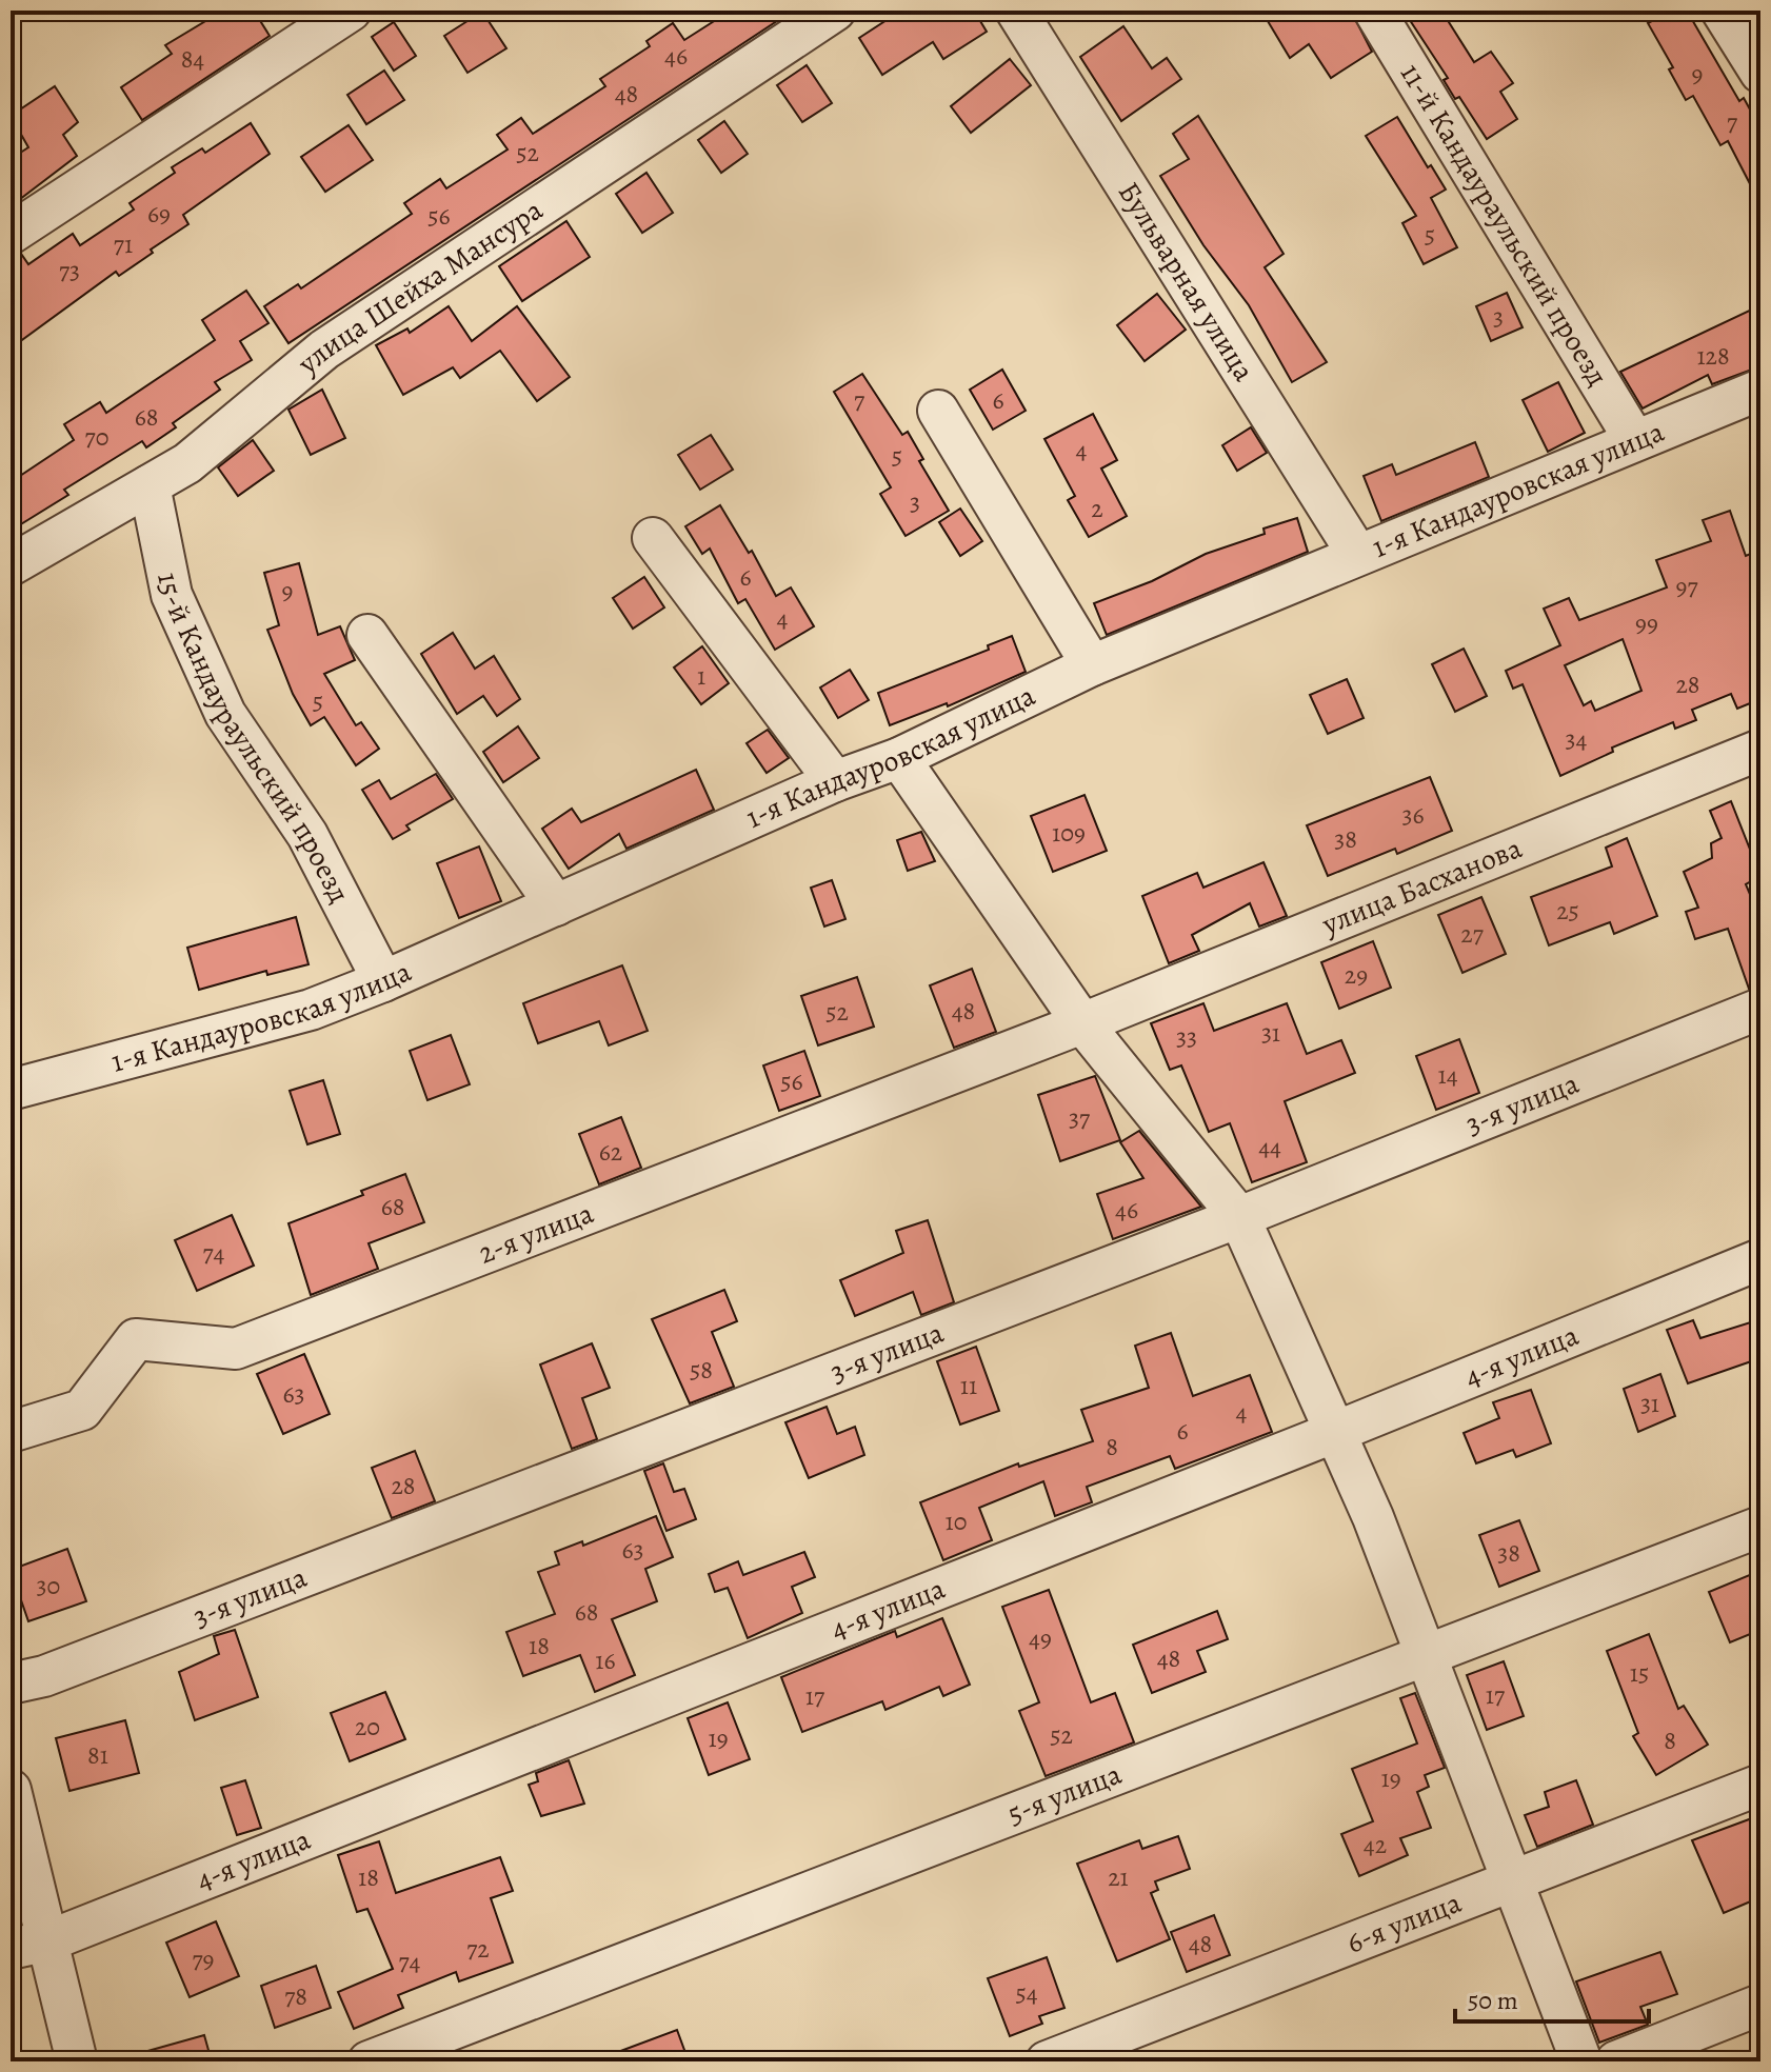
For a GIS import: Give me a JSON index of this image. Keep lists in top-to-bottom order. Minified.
{"streets":{"street":["11-й Кандаураульский проезд","Бульварная улица","улица Шейха Мансура","1-я Кандауровская улица","15-й Кандаураульский проезд","улица Басханова","3-я улица","2-я улица","4-я улица","5-я улица","6-я улица"]},"crossings":[["11-й Кандаураульский проезд","1-я Кандауровская улица"],["Бульварная улица","1-я Кандауровская улица"],["улица Шейха Мансура","15-й Кандаураульский проезд"],["1-я Кандауровская улица","15-й Кандаураульский проезд"],["улица Басханова","2-я улица"]],"house_numbers":["46","84","9","48","7","52","69","56","5","71","73","3","128","7","6","68","70","4","5","3","2","6","97","9","4","99","1","28","5","34","36","109","38","25","27","29","48","52","31","33","14","56","37","44","62","68","46","74","58","11","63","31","4","6","8","28","10","63","38","30","68","49","18","48","16","15","17","17","20","52","19","8","81","19","42","18","21","48","72","79","74","54","78"],"scale_bar":"50 m"}
